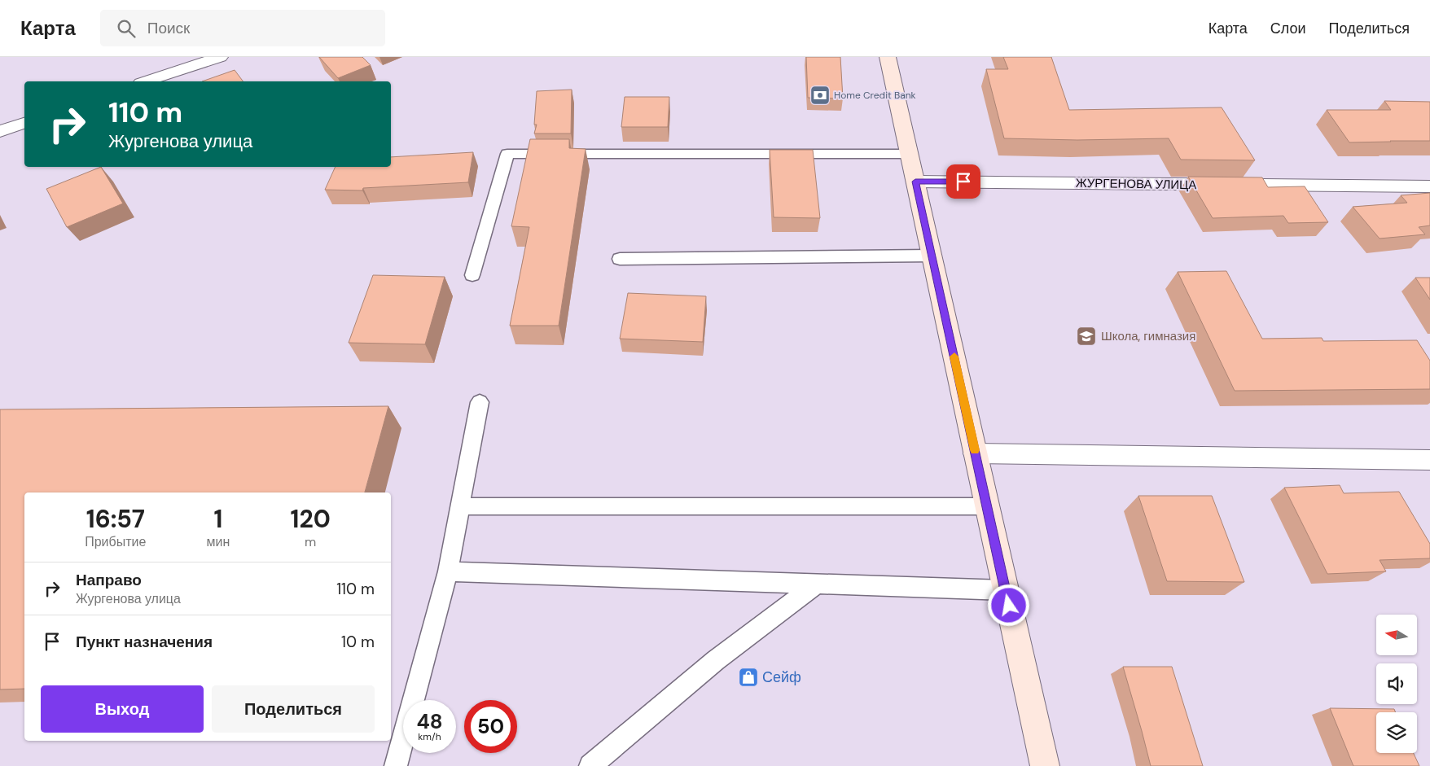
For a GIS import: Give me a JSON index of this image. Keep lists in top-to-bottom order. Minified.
{"streets":{"street":["ЖУРГЕНОВА УЛИЦА"]},"places":{"bank":["Home Credit Bank"],"school or university":["Школа, гимназия"],"shop":["Сейф"]},"north":"left","page":{"header":"Карта","search":"Поиск","nav":["Карта","Слои","Поделиться"],"turn":["110 m","Жургенова улица"],"eta":["16:57","Прибытие","1","мин","120","m"],"list":[{"name":"Направо","note":"Жургенова улица","value":"110 m"},{"name":"Пункт назначения","value":"10 m"}],"buttons":["Выход","Поделиться"],"speed":"48 km/h","limit":"50"}}
